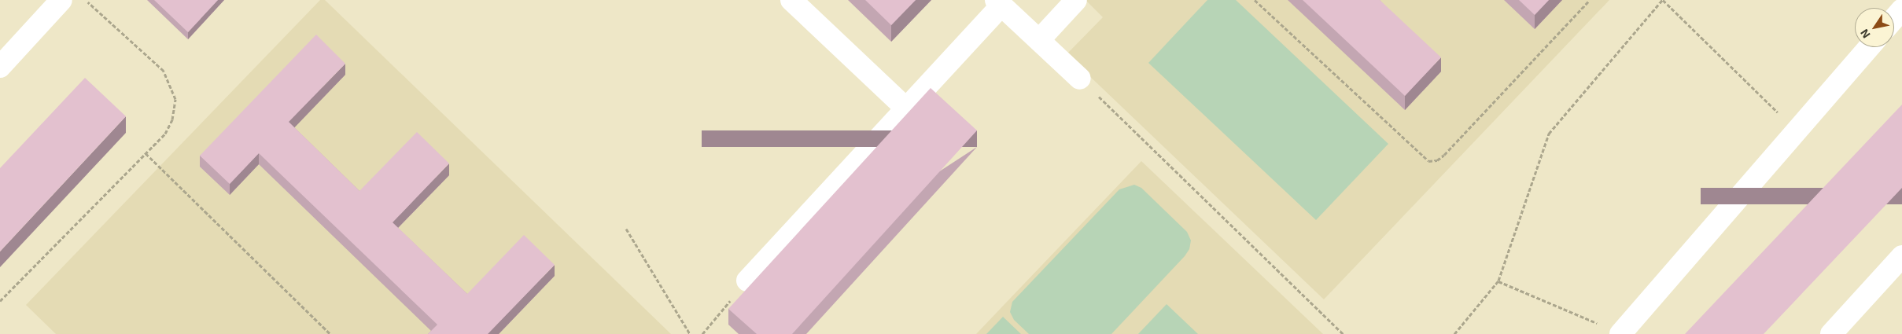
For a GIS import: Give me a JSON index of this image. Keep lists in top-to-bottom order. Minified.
{"north":"bottom left"}
